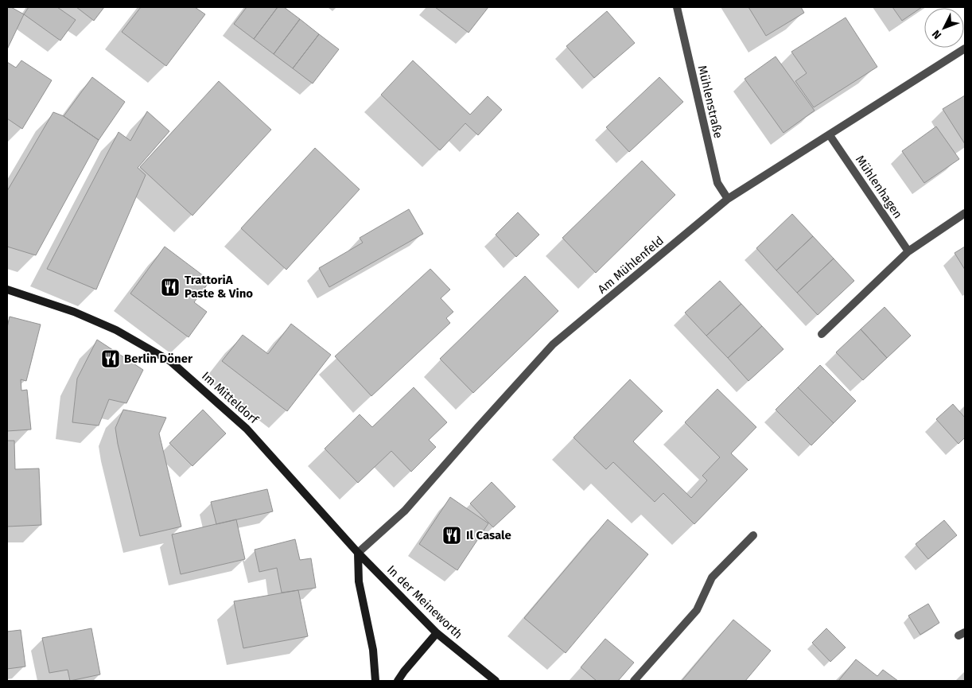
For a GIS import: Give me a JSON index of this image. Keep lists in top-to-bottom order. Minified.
{"streets":{"main road":["Im Mitteldorf","In der Meineworth"],"street":["Mühlenstraße","Mühlenhagen","Am Mühlenfeld"]},"crossings":[["Mühlenstraße","Am Mühlenfeld"],["Mühlenhagen","Am Mühlenfeld"],["Am Mühlenfeld","Im Mitteldorf"],["Am Mühlenfeld","In der Meineworth"],["Im Mitteldorf","In der Meineworth"]],"places":{"restaurant":["TrattoriA Paste & Vino","Berlin Döner","Il Casale"]},"north":"bottom left"}
